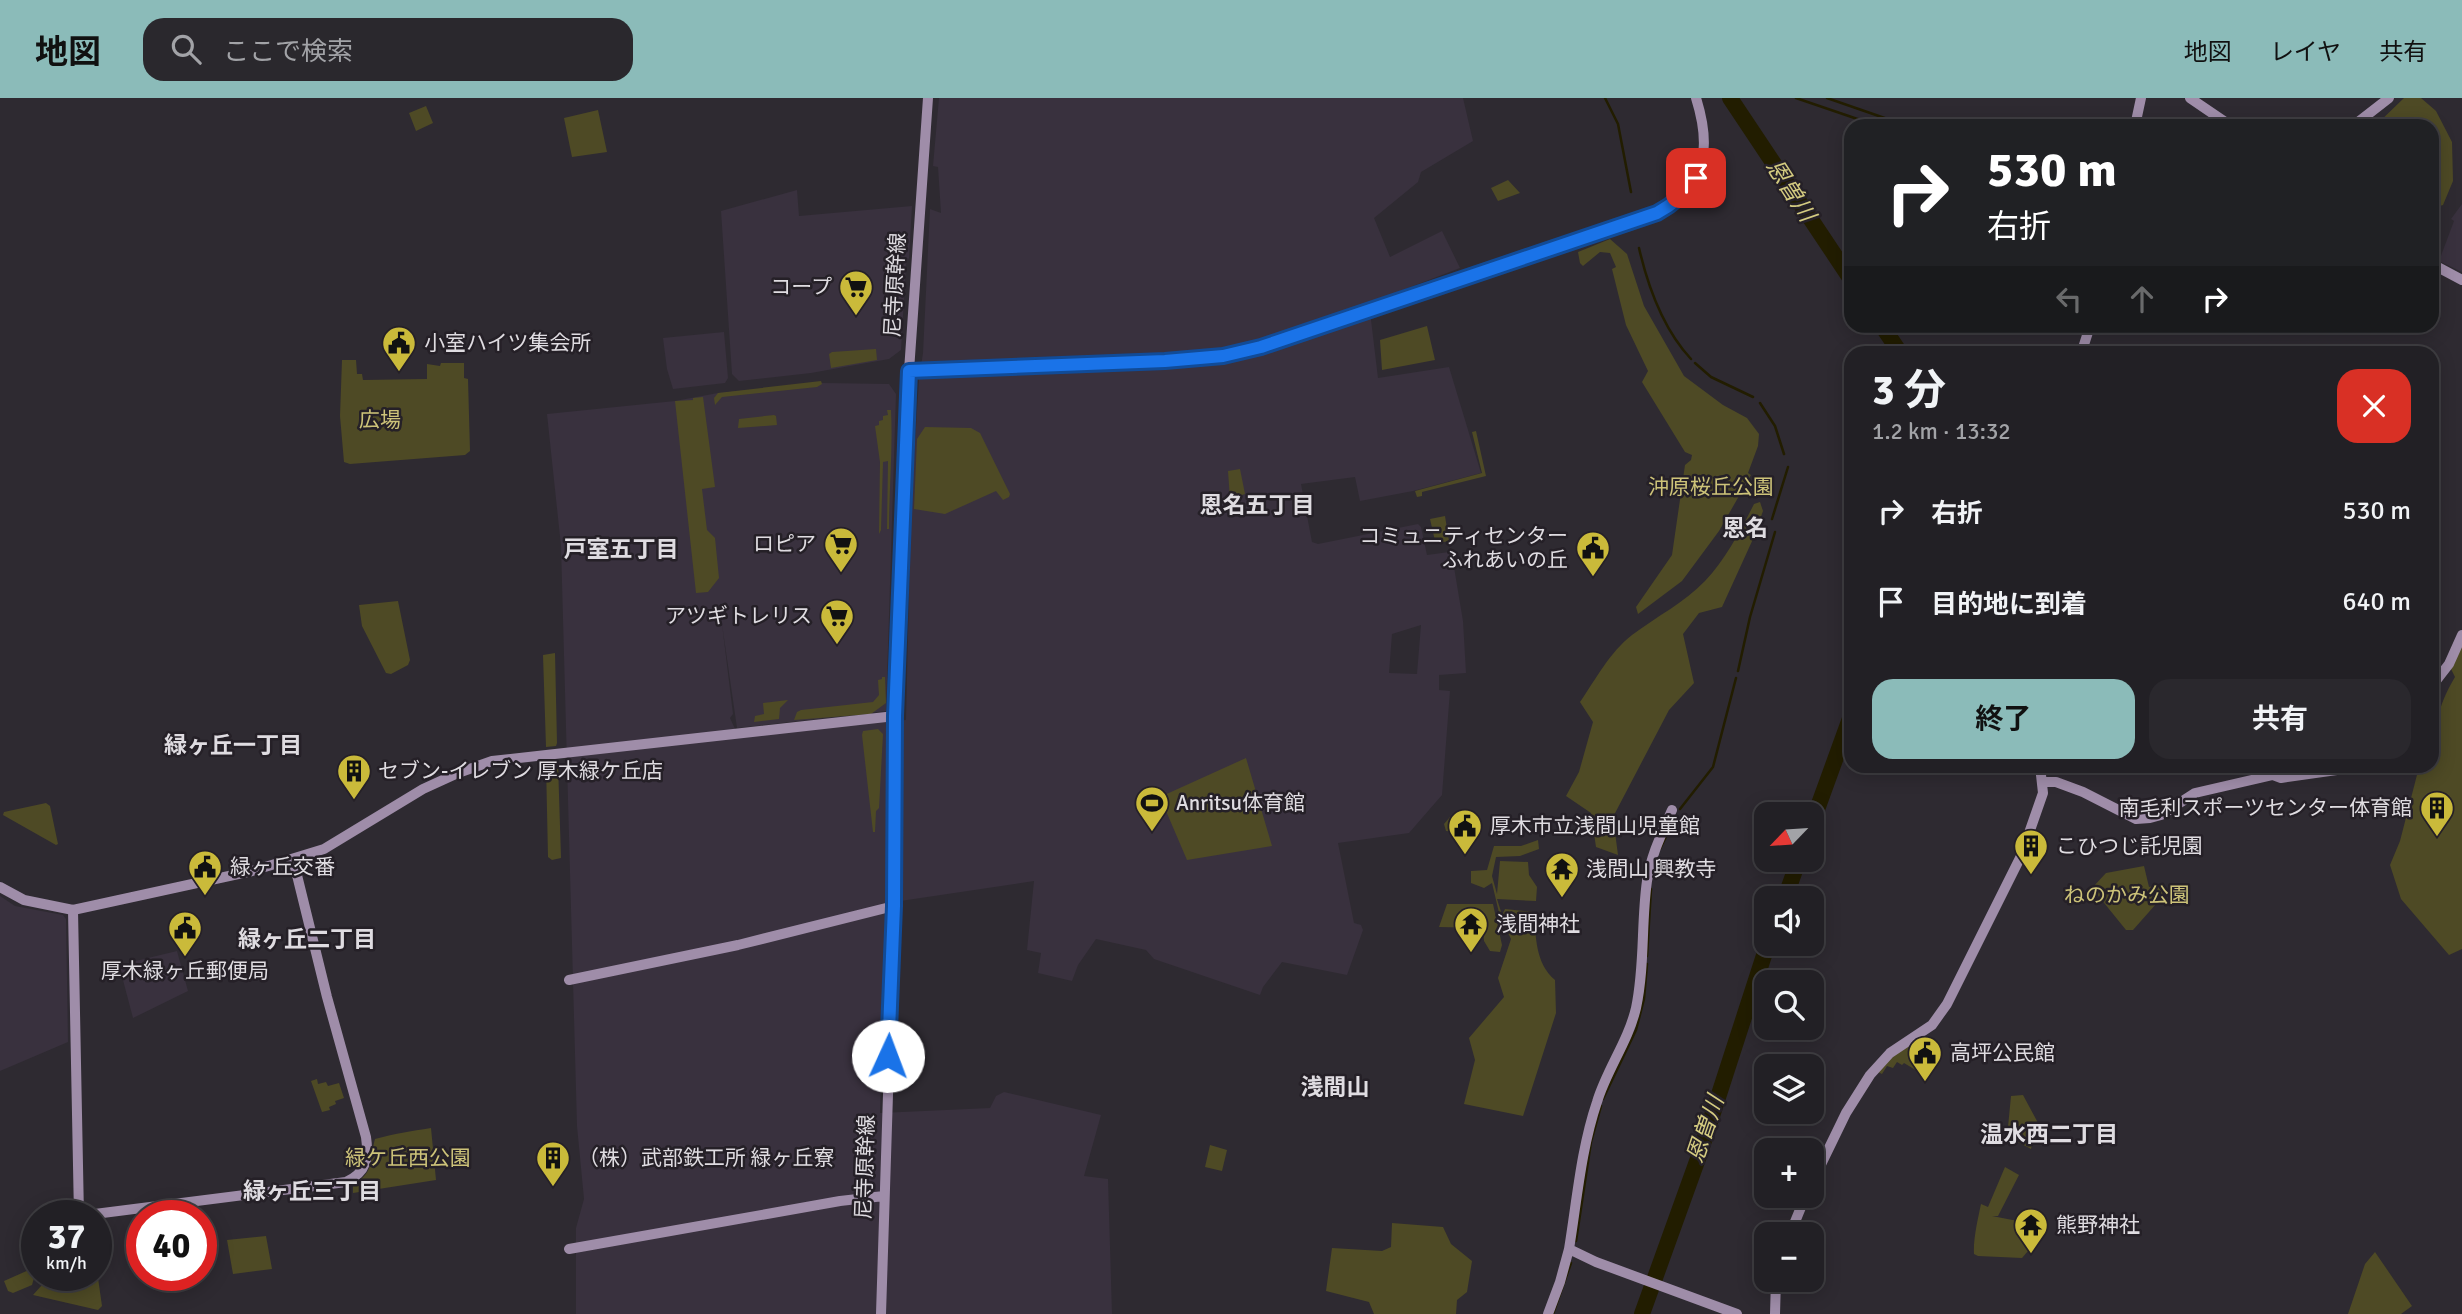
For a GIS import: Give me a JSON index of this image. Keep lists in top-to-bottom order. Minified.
{"streets":{"street":["尼寺原幹線"]},"districts":["恩名五丁目","恩名","戸室五丁目","緑ヶ丘一丁目","緑ヶ丘二丁目","浅間山","温水西二丁目","緑ヶ丘三丁目"],"water":["恩曽川"],"parks":["広場","沖原桜丘公園","ねのかみ公園","緑ケ丘西公園"],"places":{"supermarket":["コープ","ロピア","アツギトレリス"],"public building":["小室ハイツ集会所","コミュニティセンター ふれあいの丘","厚木市立浅間山児童館","緑ヶ丘交番","厚木緑ヶ丘郵便局","高坪公民館"],"building":["セブン-イレブン 厚木緑ケ丘店","南毛利スポーツセンター体育館","こひつじ託児園","（株）武部鉄工所 緑ヶ丘寮"],"sports":["Anritsu体育館"],"temple":["浅間山 興教寺","浅間神社","熊野神社"]},"north":"bottom left","page":{"header":"地図","search":"ここで検索","nav":["地図","レイヤ","共有"],"turn":["530 m","右折"],"heading":["3 分","1.2 km · 13:32"],"list":[{"name":"右折","value":"530 m"},{"name":"目的地に到着","value":"640 m"}],"buttons":["終了","共有"],"map_buttons":["+","−"],"speed":"37 km/h","limit":"40"}}
